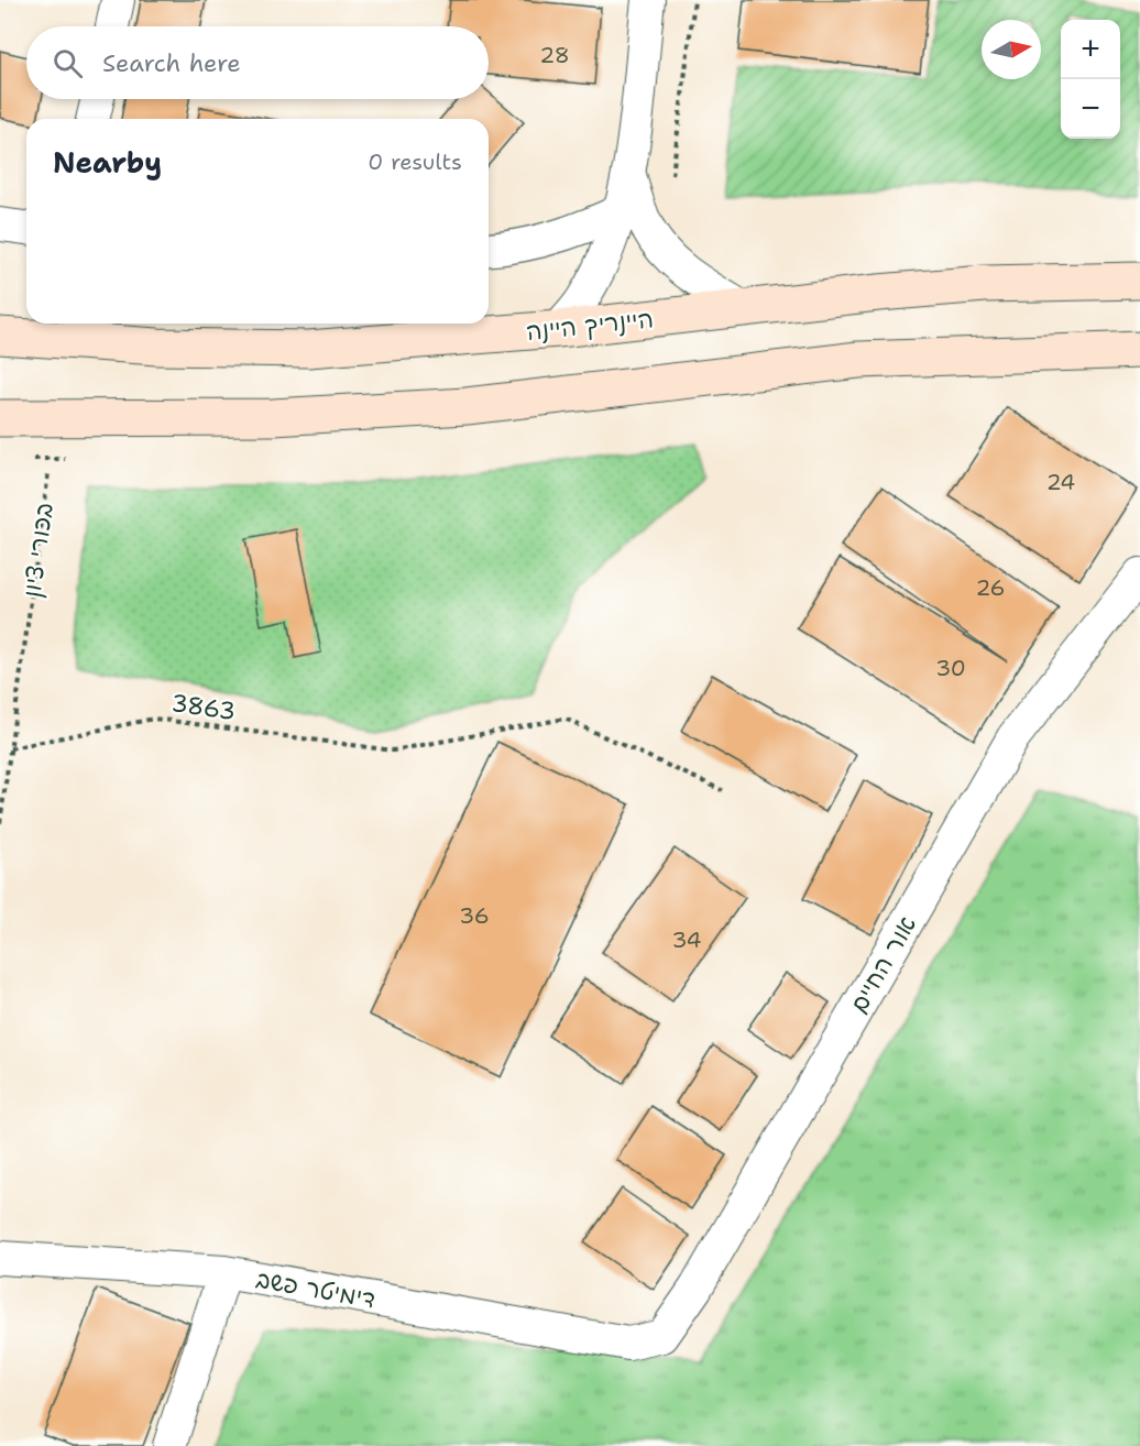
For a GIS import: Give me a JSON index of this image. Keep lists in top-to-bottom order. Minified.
{"streets":{"main road":["היינריך היינה"],"street":["אור החיים","דימיטר פשב"],"path":["בכורי ציון","3863"]},"crossings":[["בכורי ציון","3863"],["אור החיים","דימיטר פשב"]],"house_numbers":["28","24","26","30","36","34"],"north":"right","page":{"map_buttons":["+","−"],"search":"Search here","heading":["Nearby","0 results"]}}
